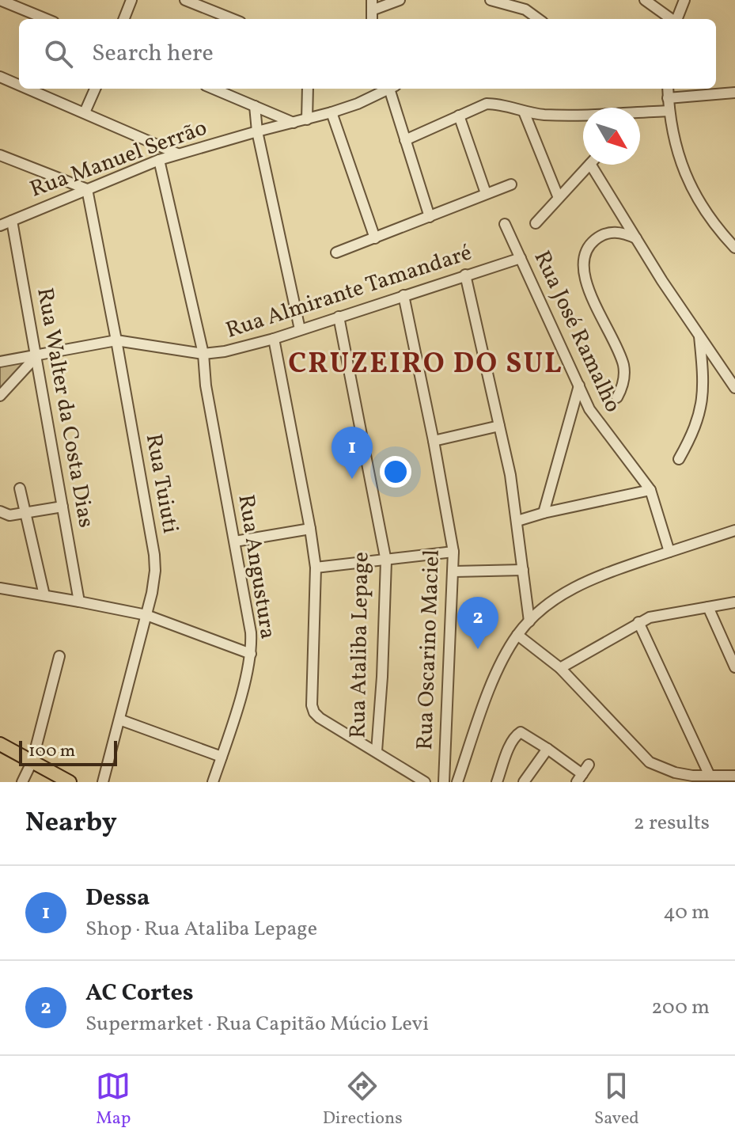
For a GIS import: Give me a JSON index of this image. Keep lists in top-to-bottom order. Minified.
{"streets":{"street":["Rua Manuel Serrão","Rua Almirante Tamandaré","Rua José Ramalho","Rua Walter da Costa Dias","Rua Tuiuti","Rua Angustura","Rua Ataliba Lepage","Rua Oscarino Maciel"]},"crossings":[["Rua Manuel Serrão","Rua Walter da Costa Dias"],["Rua Manuel Serrão","Rua Tuiuti"],["Rua Manuel Serrão","Rua Angustura"],["Rua Almirante Tamandaré","Rua José Ramalho"],["Rua Almirante Tamandaré","Rua Walter da Costa Dias"],["Rua Almirante Tamandaré","Rua Tuiuti"],["Rua Almirante Tamandaré","Rua Angustura"],["Rua Almirante Tamandaré","Rua Ataliba Lepage"],["Rua Almirante Tamandaré","Rua Oscarino Maciel"]],"districts":["CRUZEIRO DO SUL"],"scale_bar":"100 m","north":"bottom right","page":{"search":"Search here","pins":["1","2"],"scale":"100 m","heading":["Nearby","2 results"],"list":[{"mark":"1","name":"Dessa","note":"Shop · Rua Ataliba Lepage","value":"40 m"},{"mark":"2","name":"AC Cortes","note":"Supermarket · Rua Capitão Múcio Levi","value":"200 m"}],"nav":["Map","Directions","Saved"]}}
